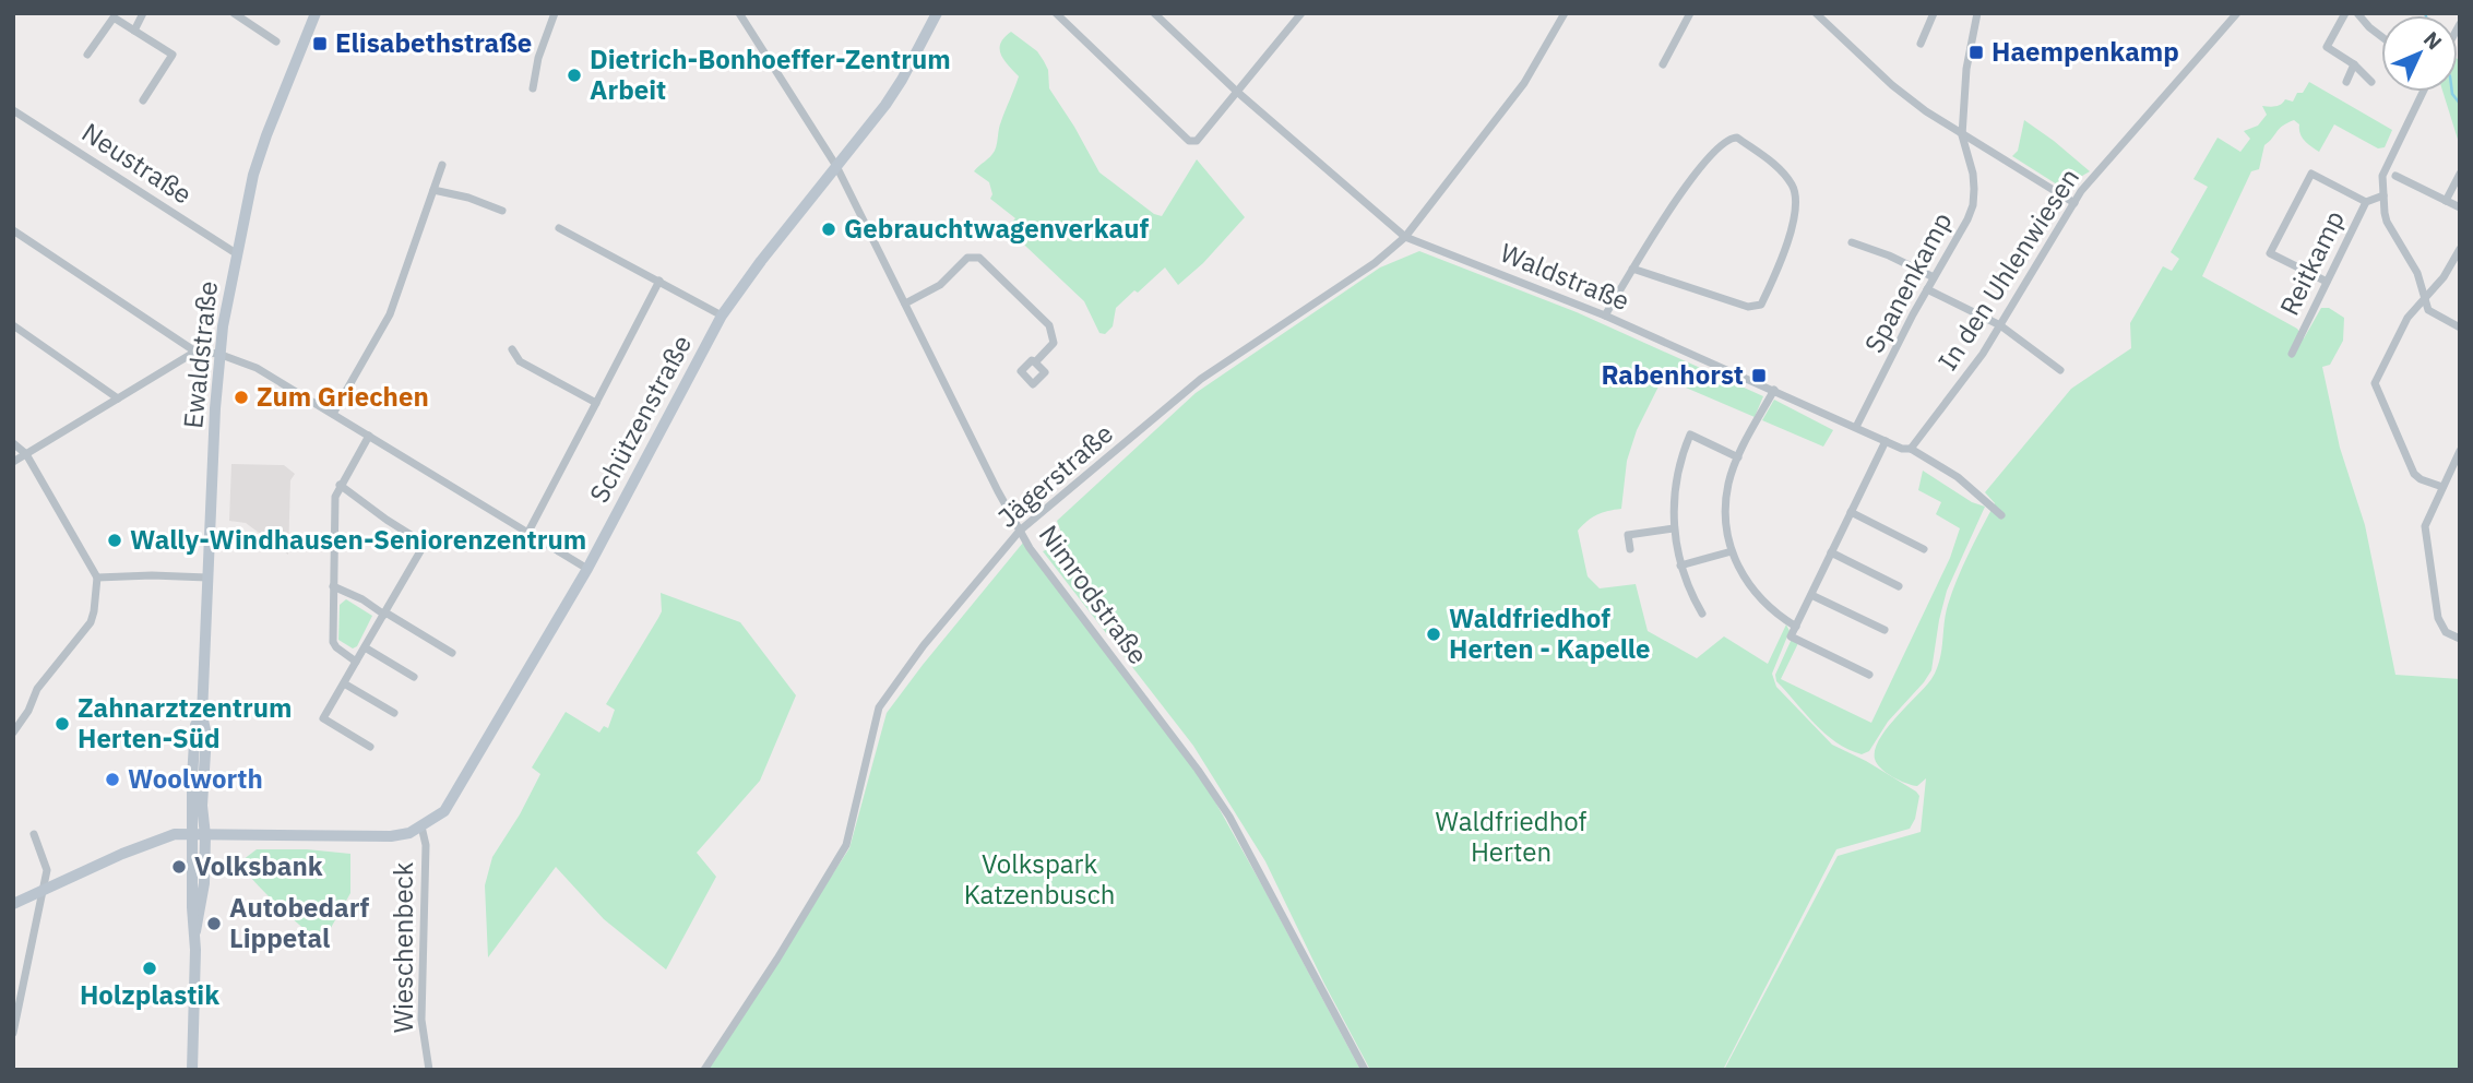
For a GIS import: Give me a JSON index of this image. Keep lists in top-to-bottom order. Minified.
{"streets":{"main road":["Ewaldstraße","Schützenstraße"],"street":["Neustraße","Reitkamp","In den Uhlenwiesen","Waldstraße","Spanenkamp","Jägerstraße","Nimrodstraße","Wieschenbeck"]},"crossings":[["Neustraße","Ewaldstraße"],["In den Uhlenwiesen","Waldstraße"],["Waldstraße","Spanenkamp"],["Waldstraße","Jägerstraße"],["Ewaldstraße","Schützenstraße"],["Schützenstraße","Nimrodstraße"],["Schützenstraße","Wieschenbeck"],["Jägerstraße","Nimrodstraße"]],"parks":["Waldfriedhof Herten","Volkspark Katzenbusch"],"places":{"transit":["Elisabethstraße","Haempenkamp","Rabenhorst"],"other":["Dietrich-Bonhoeffer-Zentrum Arbeit","Gebrauchtwagenverkauf","Zum Griechen","Wally-Windhausen-Seniorenzentrum","Waldfriedhof Herten - Kapelle","Zahnarztzentrum Herten-Süd","Woolworth","Volksbank","Autobedarf Lippetal","Holzplastik"]},"north":"top right"}
